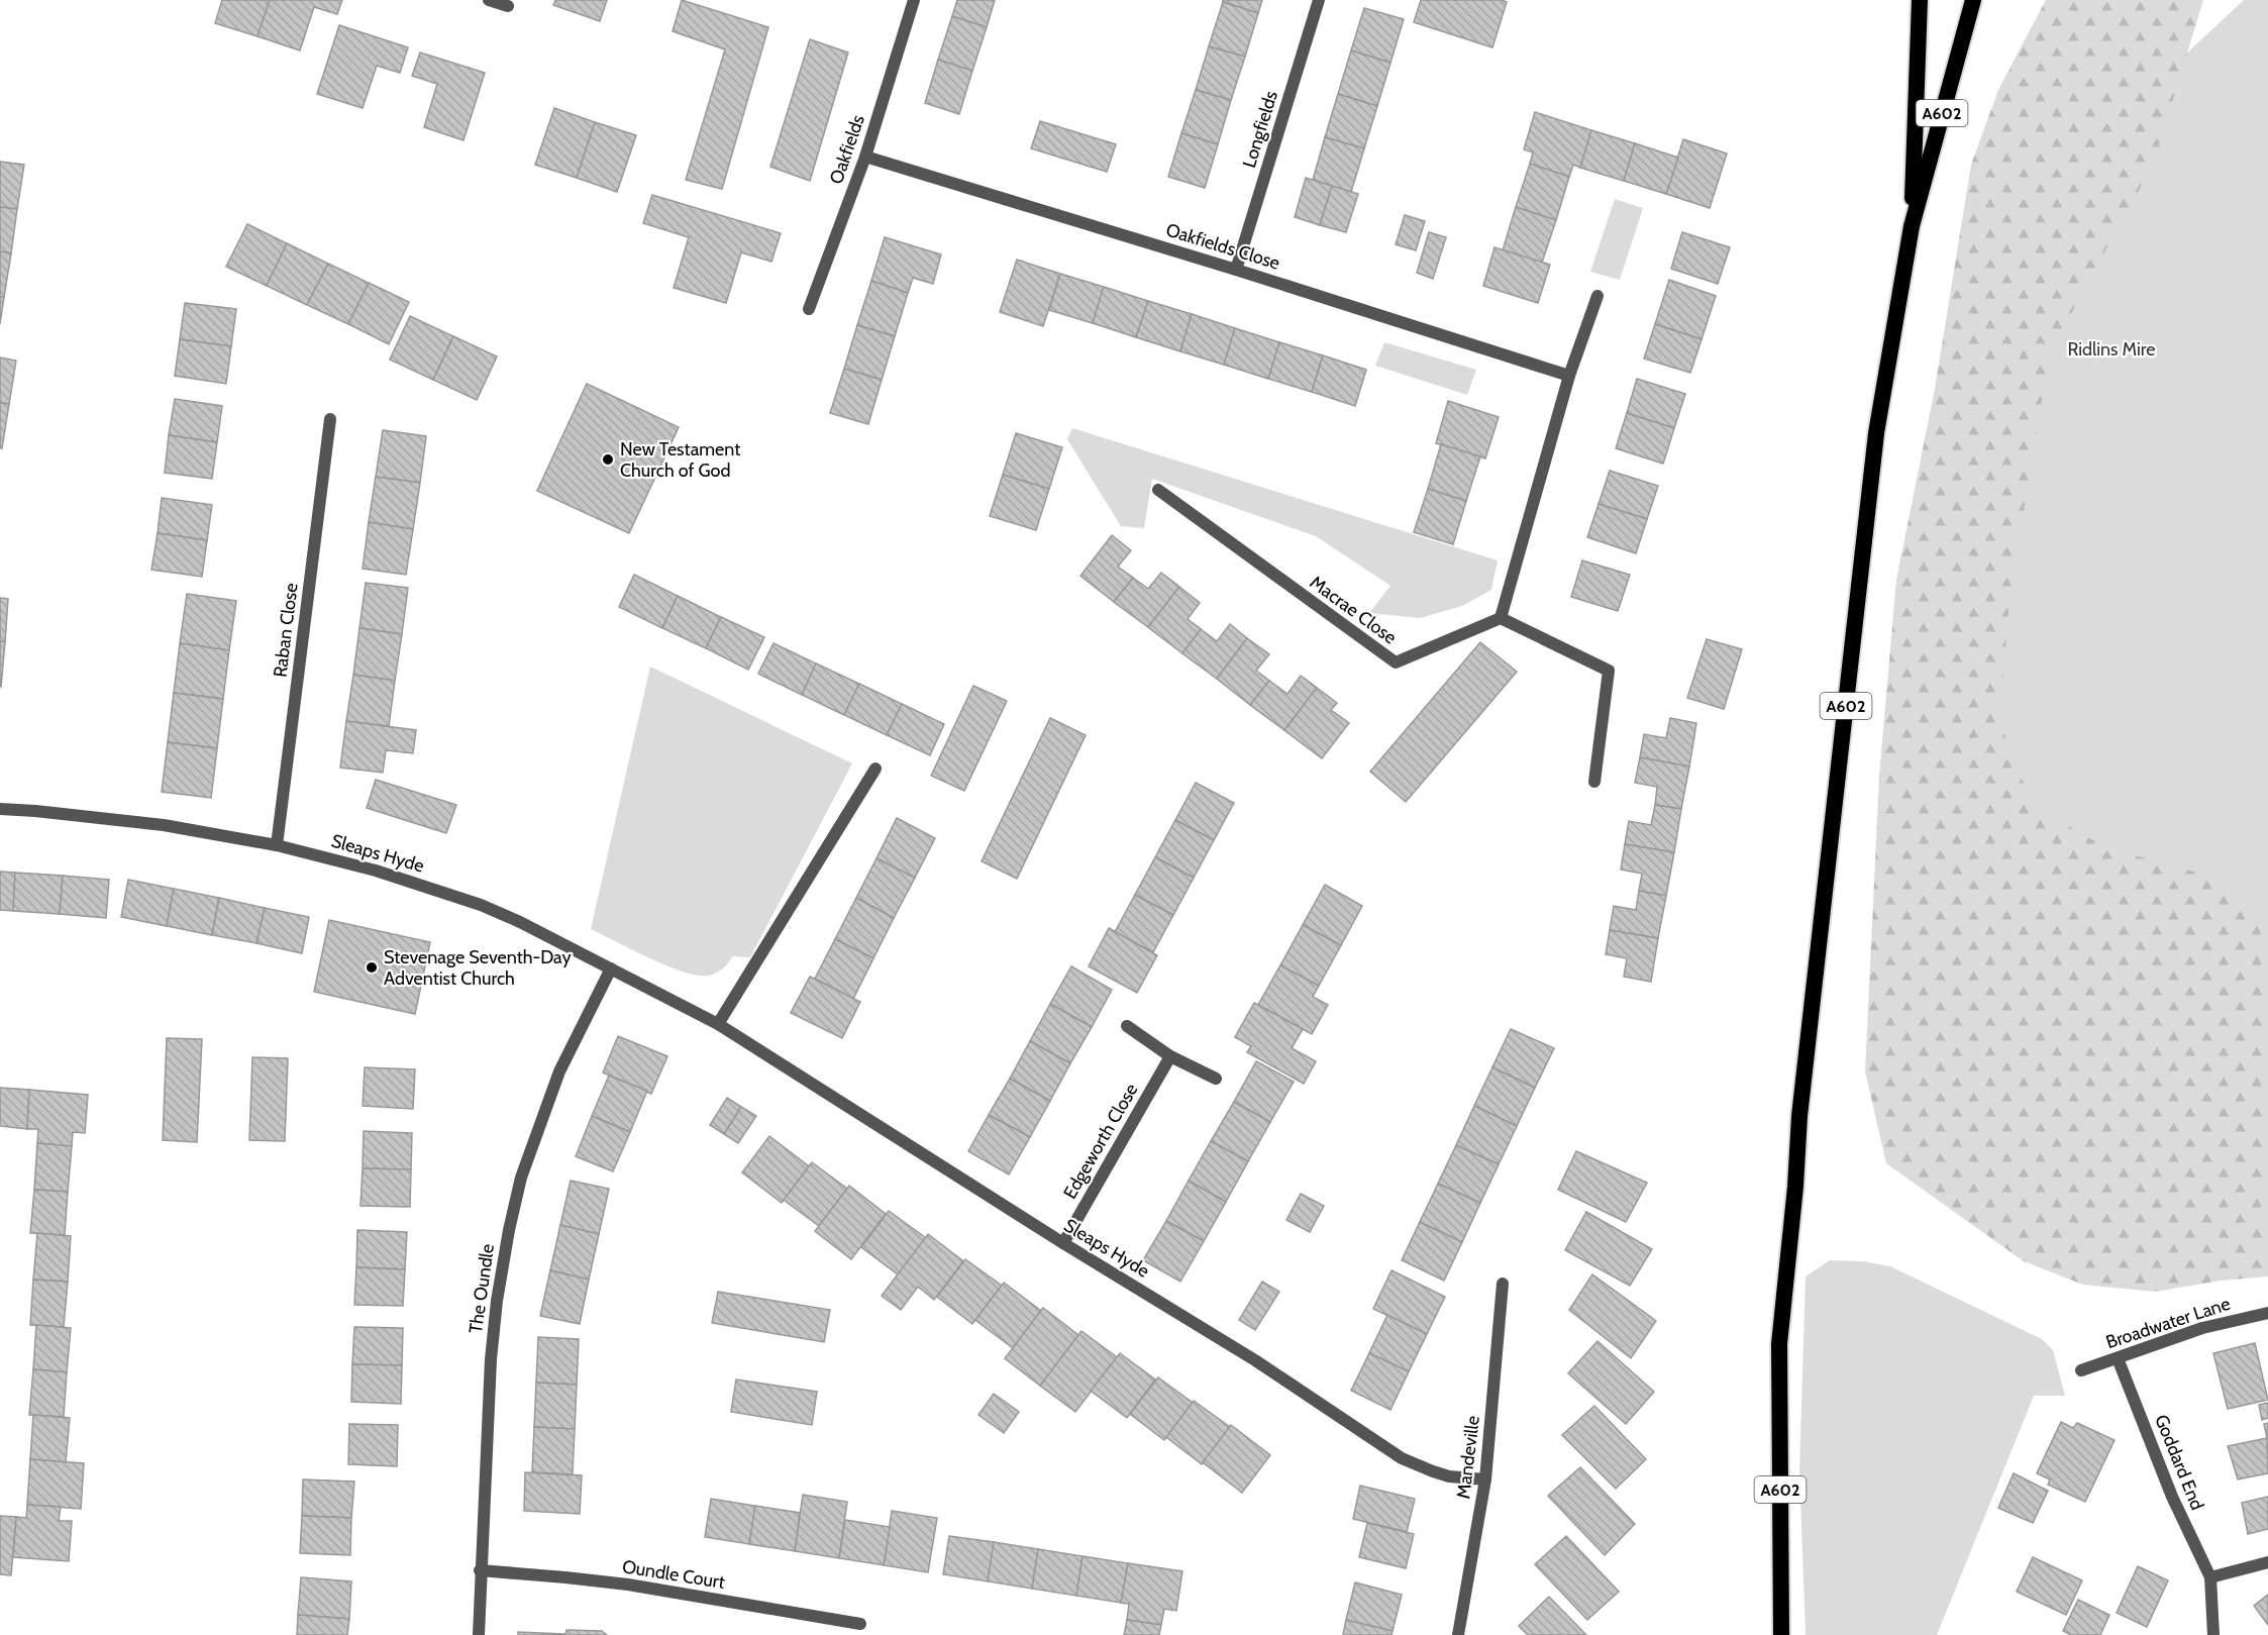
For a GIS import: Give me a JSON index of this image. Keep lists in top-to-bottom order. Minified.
{"streets":{"highway":["A602"],"street":["Longfields","Oakfields","Oakfields Close","Macrae Close","Raban Close","Sleaps Hyde","Edgeworth Close","The Oundle","Broadwater Lane","Mandeville","Goddard End","Oundle Court"]},"crossings":[["Longfields","Oakfields Close"],["Oakfields","Oakfields Close"],["Raban Close","Sleaps Hyde"],["Sleaps Hyde","Edgeworth Close"],["Sleaps Hyde","The Oundle"],["Sleaps Hyde","Mandeville"],["The Oundle","Oundle Court"],["Broadwater Lane","Goddard End"]],"parks":["Ridlins Mire"],"places":["New Testament Church of God","Stevenage Seventh-Day Adventist Church"]}
